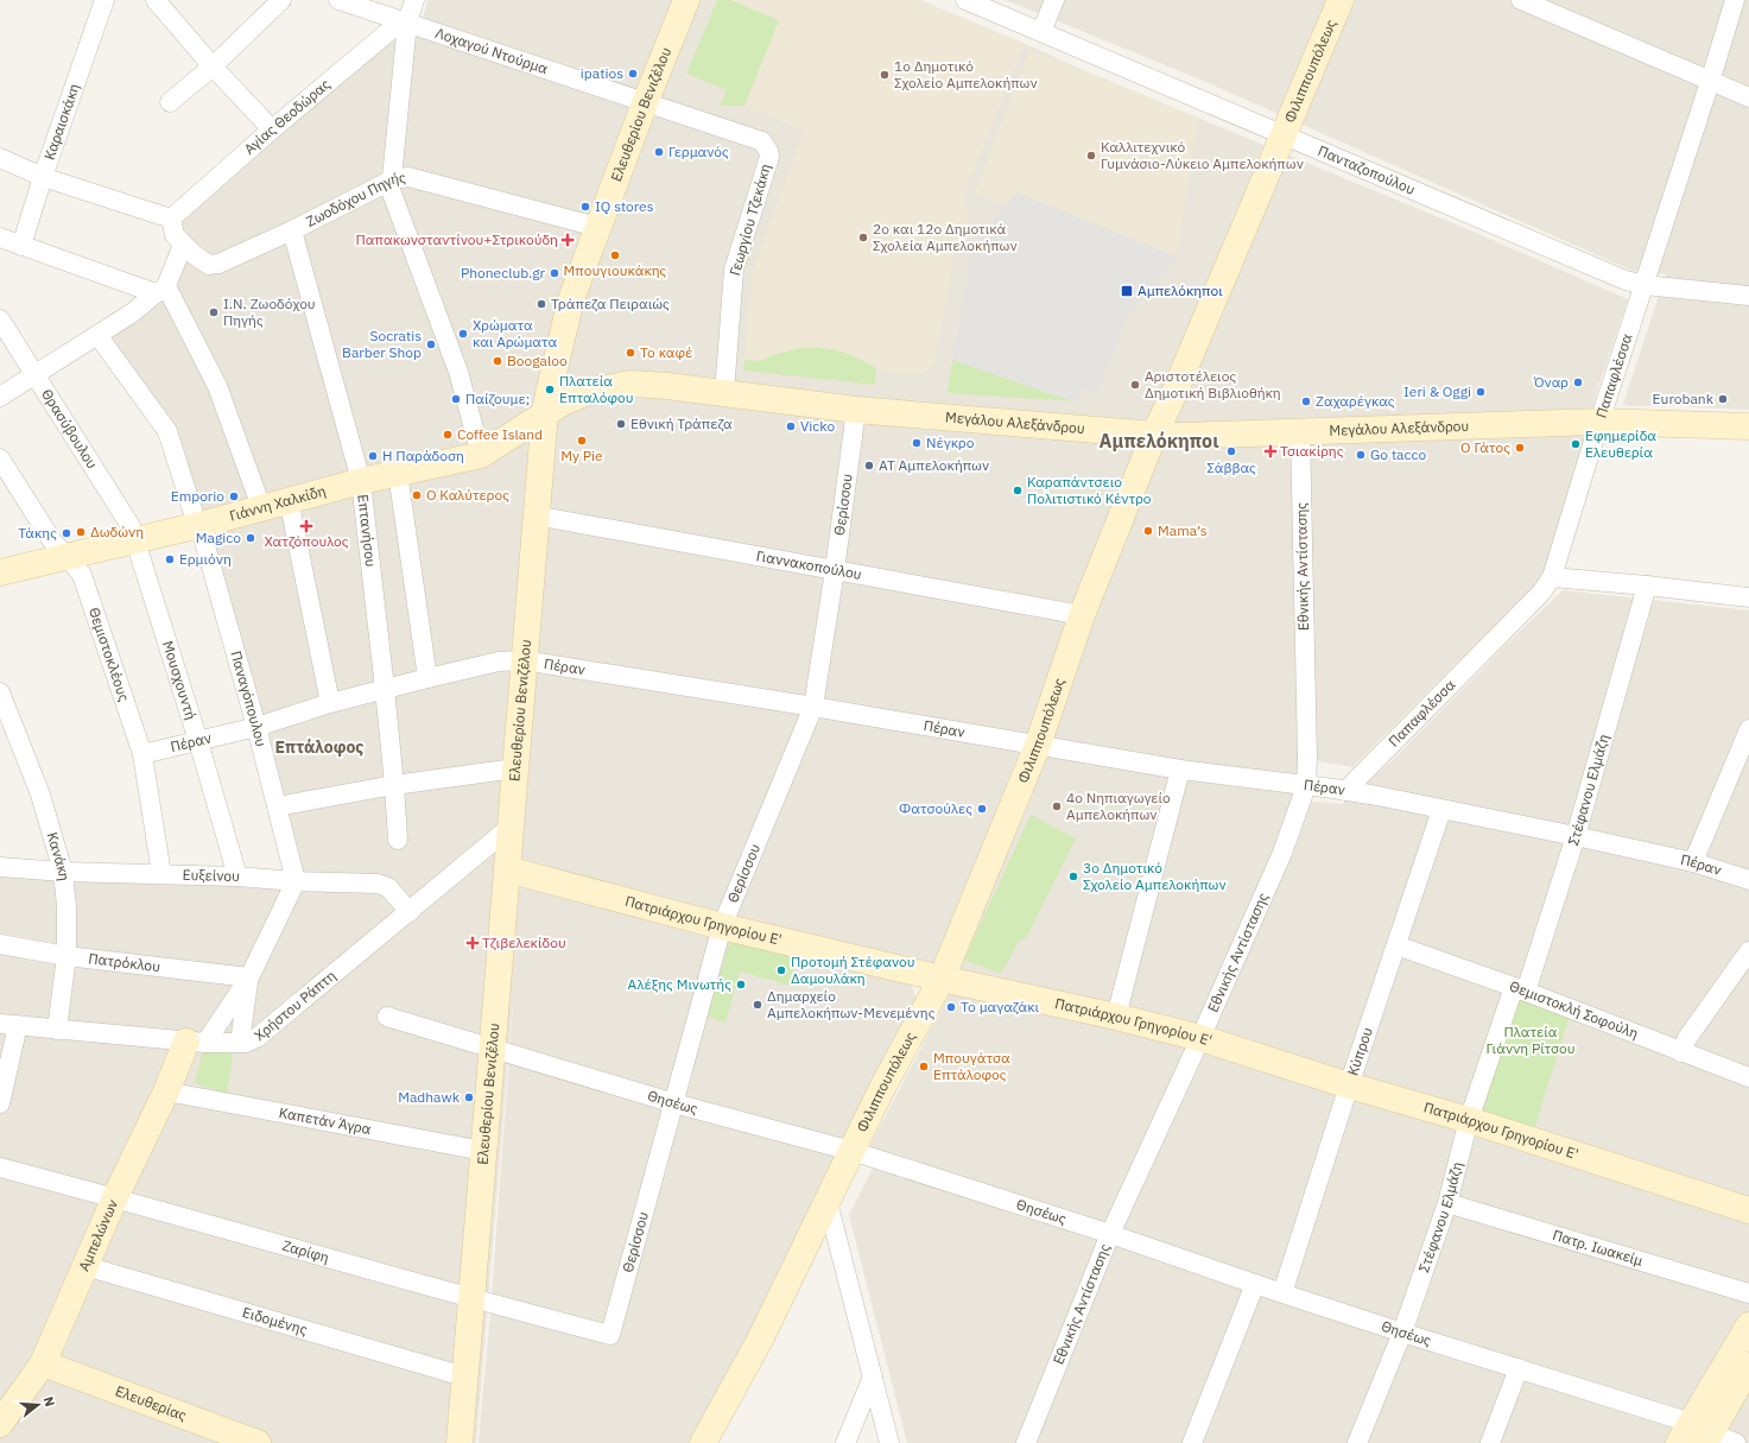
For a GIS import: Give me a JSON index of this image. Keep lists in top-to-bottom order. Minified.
{"streets":{"main road":["Φιλιππουπόλεως","Ελευθερίου Βενιζέλου","Μεγάλου Αλεξάνδρου","Γιάννη Χαλκίδη","Πατριάρχου Γρηγορίου Ε'","Αμπελώνων","Ελευθερίας"],"street":["Λοχαγού Ντούρμα","Αγίας Θεοδώρας","Καραισκάκη","Πανταζοπούλου","Ζωοδόχου Πηγής","Γεωργίου Τζεκάκη","Παπαφλέσσα","Θρασύβουλου","Θερίσσου","Επτανήσου","Γιαννακοπούλου","Εθνικής Αντίστασης","Θεμιστοκλέους","Πέραν","Μουσχουντή","Παναγόπουλου","Στέφανου Ελμάζη","Κανάκη","Ευξείνου","Πατρόκλου","Χρήστου Ράπτη","Θεμιστοκλή Σοφούλη","Κύπρου","Θησέως","Καπετάν Άγρα","Πατρ. Ιωακείμ","Ζαρίφη","Ειδομένης"]},"crossings":[["Λοχαγού Ντούρμα","Ελευθερίου Βενιζέλου"],["Λοχαγού Ντούρμα","Αγίας Θεοδώρας"],["Λοχαγού Ντούρμα","Γεωργίου Τζεκάκη"],["Φιλιππουπόλεως","Πανταζοπούλου"],["Φιλιππουπόλεως","Μεγάλου Αλεξάνδρου"],["Φιλιππουπόλεως","Γιαννακοπούλου"],["Φιλιππουπόλεως","Πέραν"],["Φιλιππουπόλεως","Πατριάρχου Γρηγορίου Ε'"],["Φιλιππουπόλεως","Θησέως"],["Ελευθερίου Βενιζέλου","Ζωοδόχου Πηγής"],["Ελευθερίου Βενιζέλου","Γεωργίου Τζεκάκη"],["Ελευθερίου Βενιζέλου","Μεγάλου Αλεξάνδρου"],["Ελευθερίου Βενιζέλου","Γιάννη Χαλκίδη"],["Ελευθερίου Βενιζέλου","Γιαννακοπούλου"],["Ελευθερίου Βενιζέλου","Πέραν"],["Ελευθερίου Βενιζέλου","Πατριάρχου Γρηγορίου Ε'"],["Ελευθερίου Βενιζέλου","Χρήστου Ράπτη"],["Ελευθερίου Βενιζέλου","Θησέως"],["Ελευθερίου Βενιζέλου","Καπετάν Άγρα"],["Ελευθερίου Βενιζέλου","Ζαρίφη"],["Ελευθερίου Βενιζέλου","Ειδομένης"],["Αγίας Θεοδώρας","Ζωοδόχου Πηγής"],["Πανταζοπούλου","Παπαφλέσσα"],["Ζωοδόχου Πηγής","Επτανήσου"],["Γεωργίου Τζεκάκη","Μεγάλου Αλεξάνδρου"],["Παπαφλέσσα","Μεγάλου Αλεξάνδρου"],["Παπαφλέσσα","Πέραν"],["Μεγάλου Αλεξάνδρου","Γιάννη Χαλκίδη"],["Μεγάλου Αλεξάνδρου","Θερίσσου"],["Μεγάλου Αλεξάνδρου","Εθνικής Αντίστασης"],["Θρασύβουλου","Γιάννη Χαλκίδη"],["Θρασύβουλου","Μουσχουντή"],["Γιάννη Χαλκίδη","Επτανήσου"],["Γιάννη Χαλκίδη","Θεμιστοκλέους"],["Γιάννη Χαλκίδη","Μουσχουντή"],["Γιάννη Χαλκίδη","Παναγόπουλου"],["Θερίσσου","Γιαννακοπούλου"],["Θερίσσου","Πέραν"],["Θερίσσου","Πατριάρχου Γρηγορίου Ε'"],["Θερίσσου","Θησέως"],["Θερίσσου","Ζαρίφη"],["Επτανήσου","Πέραν"],["Εθνικής Αντίστασης","Πέραν"],["Εθνικής Αντίστασης","Πατριάρχου Γρηγορίου Ε'"],["Εθνικής Αντίστασης","Θησέως"],["Θεμιστοκλέους","Πέραν"],["Θεμιστοκλέους","Ευξείνου"],["Πέραν","Μουσχουντή"],["Πέραν","Παναγόπουλου"],["Πέραν","Στέφανου Ελμάζη"],["Πέραν","Κύπρου"],["Μουσχουντή","Ευξείνου"],["Παναγόπουλου","Ευξείνου"],["Στέφανου Ελμάζη","Πατριάρχου Γρηγορίου Ε'"],["Στέφανου Ελμάζη","Θεμιστοκλή Σοφούλη"],["Στέφανου Ελμάζη","Θησέως"],["Στέφανου Ελμάζη","Πατρ. Ιωακείμ"],["Κανάκη","Ευξείνου"],["Κανάκη","Πατρόκλου"],["Κανάκη","Χρήστου Ράπτη"],["Ευξείνου","Χρήστου Ράπτη"],["Πατριάρχου Γρηγορίου Ε'","Κύπρου"],["Χρήστου Ράπτη","Αμπελώνων"],["Θεμιστοκλή Σοφούλη","Κύπρου"],["Κύπρου","Θησέως"],["Καπετάν Άγρα","Αμπελώνων"],["Αμπελώνων","Ζαρίφη"],["Αμπελώνων","Ειδομένης"],["Αμπελώνων","Ελευθερίας"]],"districts":["Αμπελόκηποι","Επτάλοφος"],"parks":["Πλατεία Γιάννη Ρίτσου"],"places":{"other":["ipatios","1ο Δημοτικό Σχολείο Αμπελοκήπων","Γερμανός","Καλλιτεχνικό Γυμνάσιο-Λύκειο Αμπελοκήπων","IQ stores","2ο και 12ο Δημοτικά Σχολεία Αμπελοκήπων","Μπουγιουκάκης","Phoneclub.gr","Τράπεζα Πειραιώς","Ι.Ν. Ζωοδόχου Πηγής","Χρώματα και Αρώματα","Socratis Barber Shop","Το καφέ","Boogaloo","Όναρ","Αριστοτέλειος Δημοτική Βιβλιοθήκη","Πλατεία Επταλόφου","Ieri & Oggi","Παίζουμε;","Eurobank","Ζαχαρέγκας","Εθνική Τράπεζα","Vicko","Coffee Island","My Pie","Νέγκρο","Εφημερίδα Ελευθερία","Ο Γάτος","Σάββας","Go tacco","Η Παράδοση","ΑΤ Αμπελοκήπων","Καραπάντσειο Πολιτιστικό Κέντρο","Ο Καλύτερος","Emporio","Mama’s","Δωδώνη","Τάκης","Magico","Ερμιόνη","4ο Νηπιαγωγείο Αμπελοκήπων","Φατσούλες","3ο Δημοτικό Σχολείο Αμπελοκήπων","Προτομή Στέφανου Δαμουλάκη","Αλέξης Μινωτής","Δημαρχείο Αμπελοκήπων-Μενεμένης","Το μαγαζάκι","Μπουγάτσα Επτάλοφος","Madhawk"],"health":["Παπακωνσταντίνου+Στρικούδη","Τσιακίρης","Χατζόπουλος","Τζιβελεκίδου"],"transit":["Αμπελόκηποι"]},"north":"right"}
